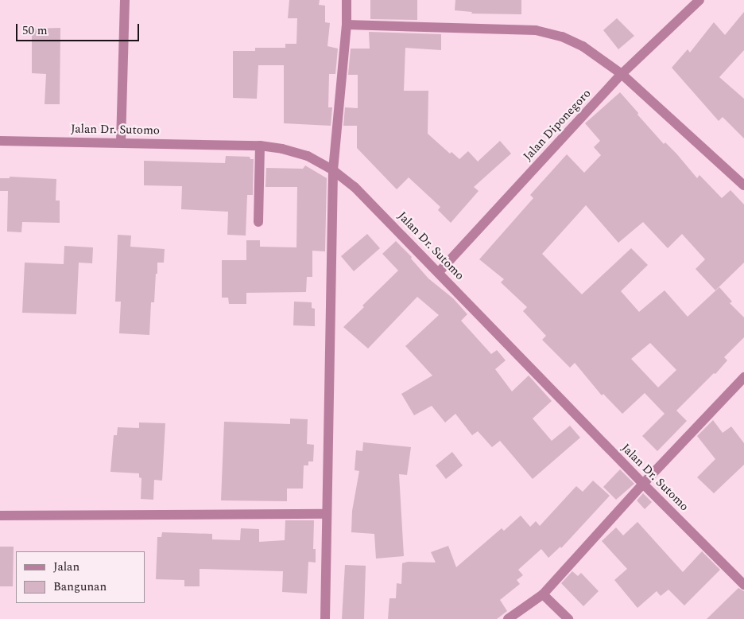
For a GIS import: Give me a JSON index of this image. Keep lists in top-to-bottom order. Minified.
{"streets":{"street":["Jalan Diponegoro","Jalan Dr. Sutomo"]},"crossings":[["Jalan Diponegoro","Jalan Dr. Sutomo"]],"legend":["Jalan","Bangunan"],"scale_bar":"50 m"}
